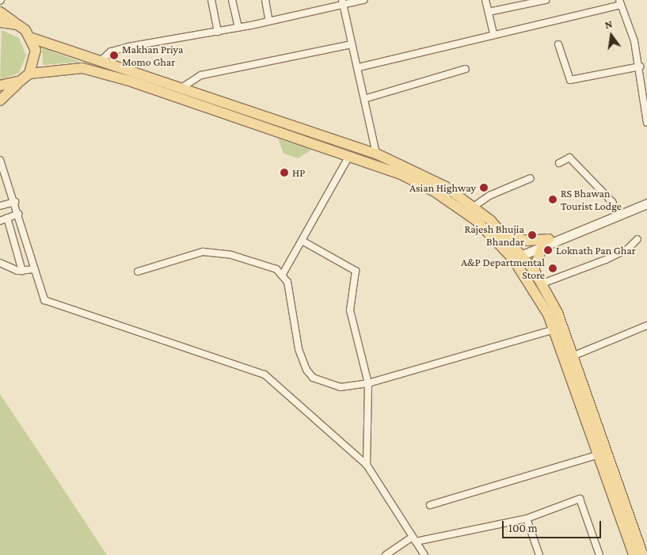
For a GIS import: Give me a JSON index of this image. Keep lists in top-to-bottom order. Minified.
{"places":["Makhan Priya Momo Ghar","HP","Asian Highway","RS Bhawan Tourist Lodge","Rajesh Bhujia Bhandar","Loknath Pan Ghar","A&P Departmental Store"],"scale_bar":"100 m","north":"top"}
